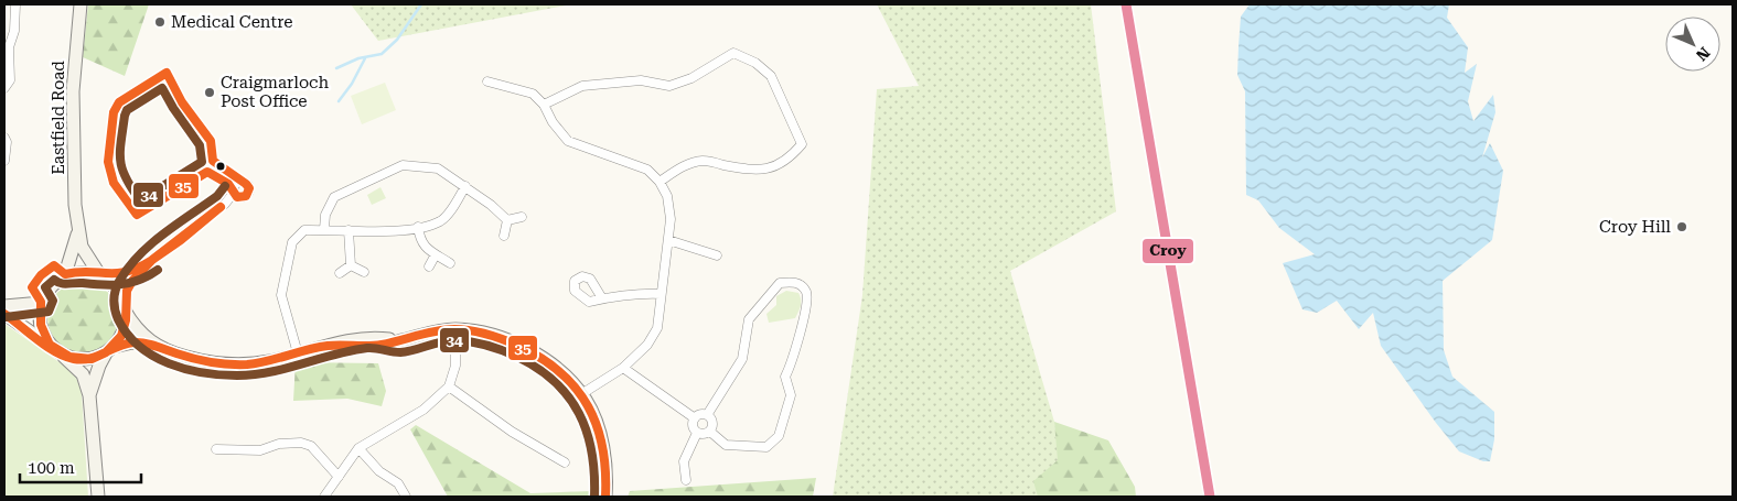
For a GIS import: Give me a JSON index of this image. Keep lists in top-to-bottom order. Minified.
{"streets":{"street":["Eastfield Road"]},"places":["Medical Centre","Craigmarloch Post Office","Croy Hill"],"lines":["rail line Croy","transit line 35","transit line 34"],"scale_bar":"100 m","north":"bottom right"}
